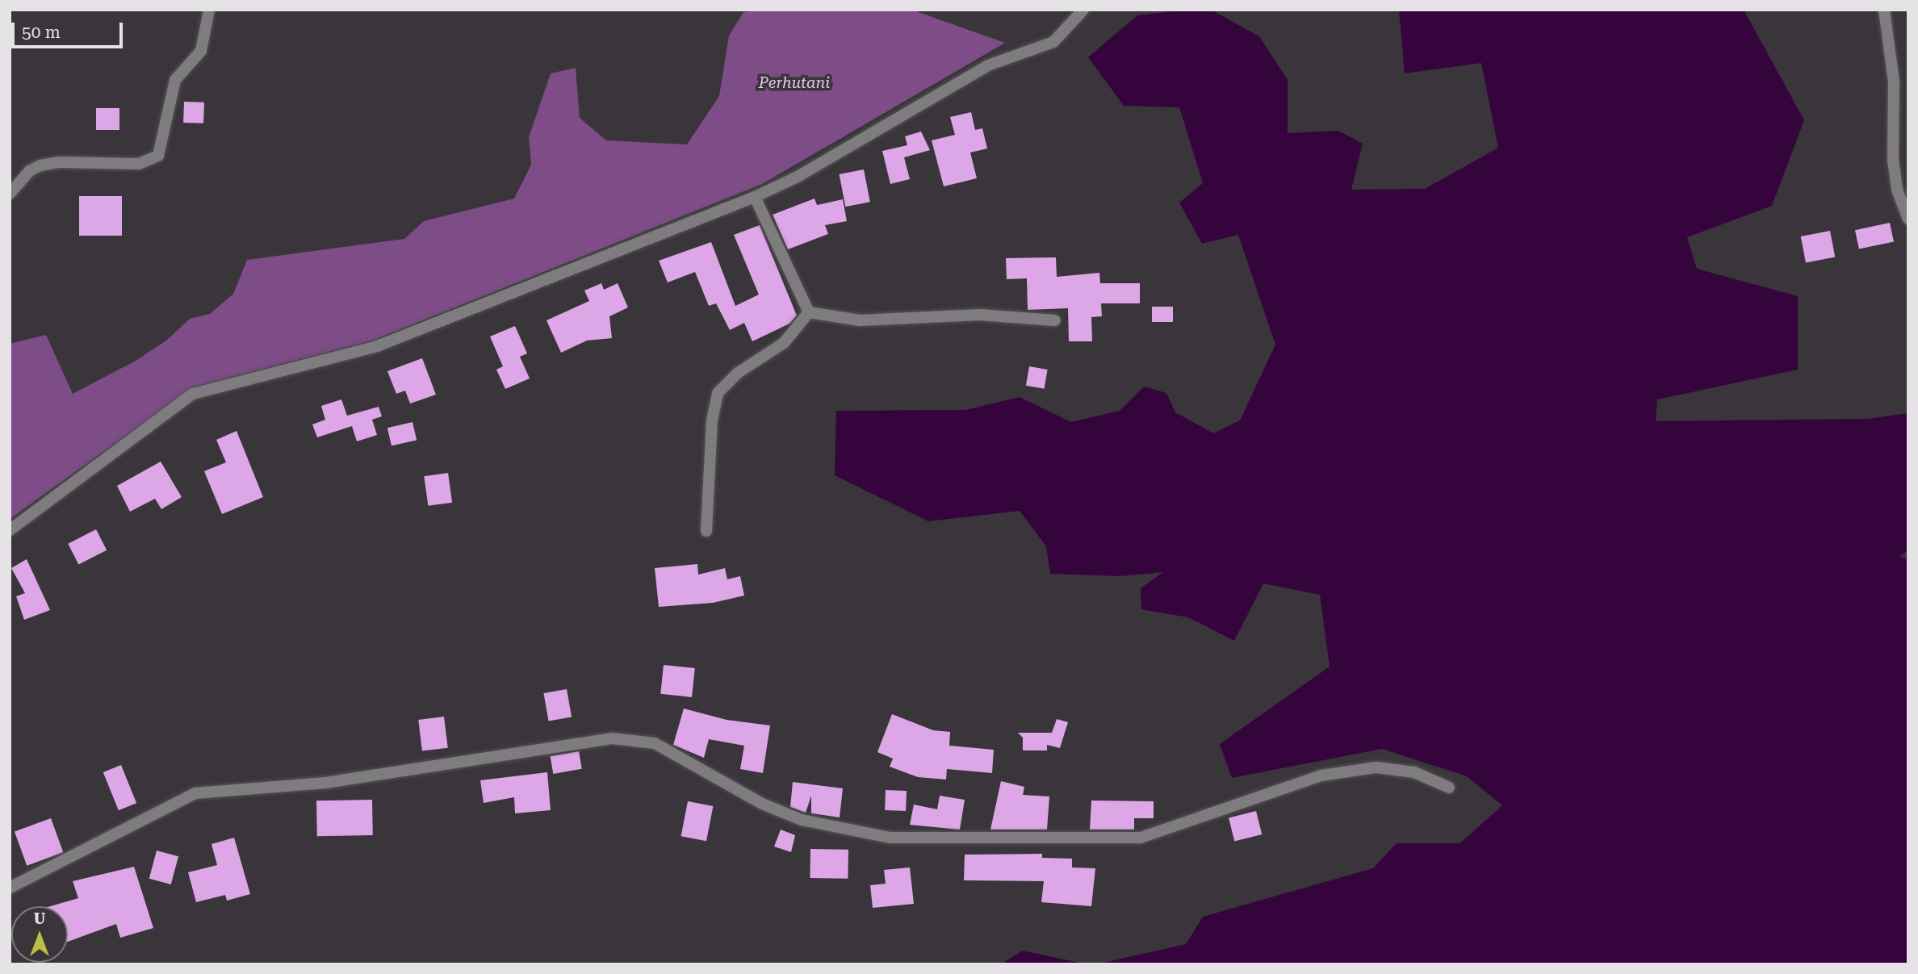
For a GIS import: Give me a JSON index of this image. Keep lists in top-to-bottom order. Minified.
{"parks":["Perhutani"],"scale_bar":"50 m","north":"top"}
